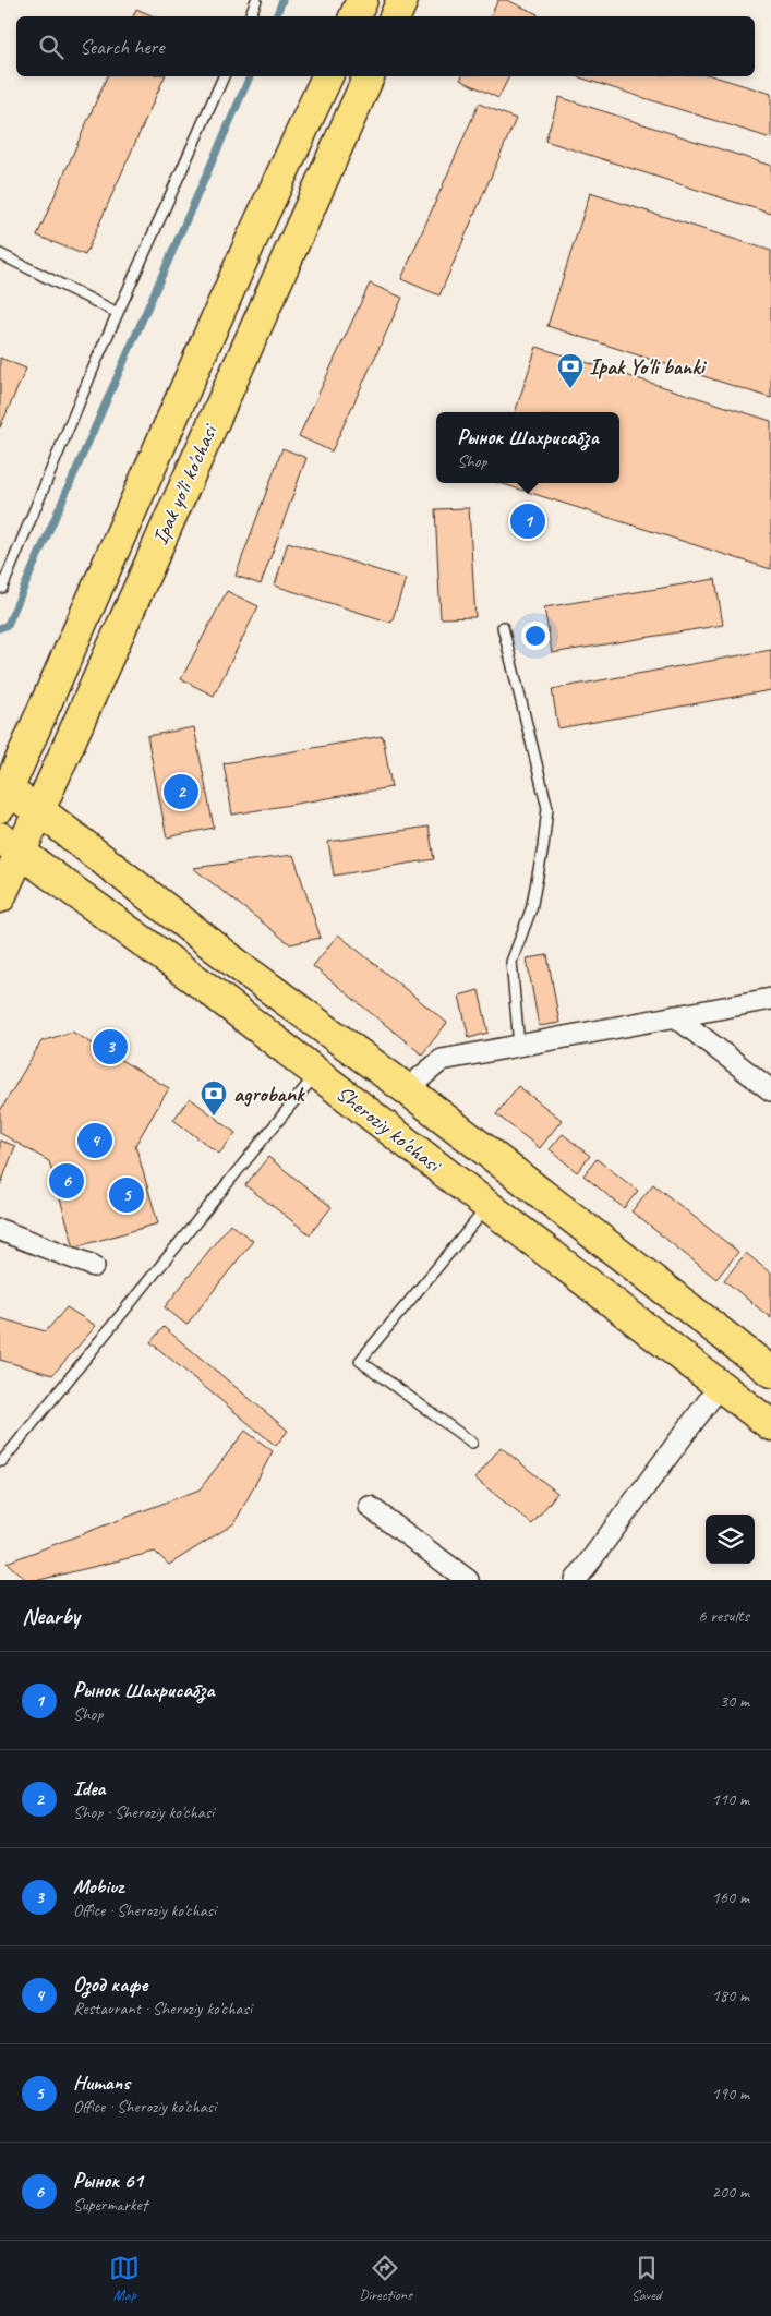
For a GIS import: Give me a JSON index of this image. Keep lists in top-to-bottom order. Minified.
{"streets":{"main road":["Ipak yo'li ko'chasi","Sheroziy ko'chasi"]},"crossings":[["Ipak yo'li ko'chasi","Sheroziy ko'chasi"]],"places":{"bank":["Ipak Yo'li banki","agrobank"]},"page":{"search":"Search here","popup":["Рынок Шахрисабза","Shop"],"pins":["1","2","3","4","6","5"],"heading":["Nearby","6 results"],"list":[{"mark":"1","name":"Рынок Шахрисабза","note":"Shop","value":"30 m"},{"mark":"2","name":"Idea","note":"Shop · Sheroziy ko'chasi","value":"110 m"},{"mark":"3","name":"Mobiuz","note":"Office · Sheroziy ko'chasi","value":"160 m"},{"mark":"4","name":"Озод кафе","note":"Restaurant · Sheroziy ko'chasi","value":"180 m"},{"mark":"5","name":"Humans","note":"Office · Sheroziy ko'chasi","value":"190 m"},{"mark":"6","name":"Рынок 61","note":"Supermarket","value":"200 m"}],"nav":["Map","Directions","Saved"]}}
